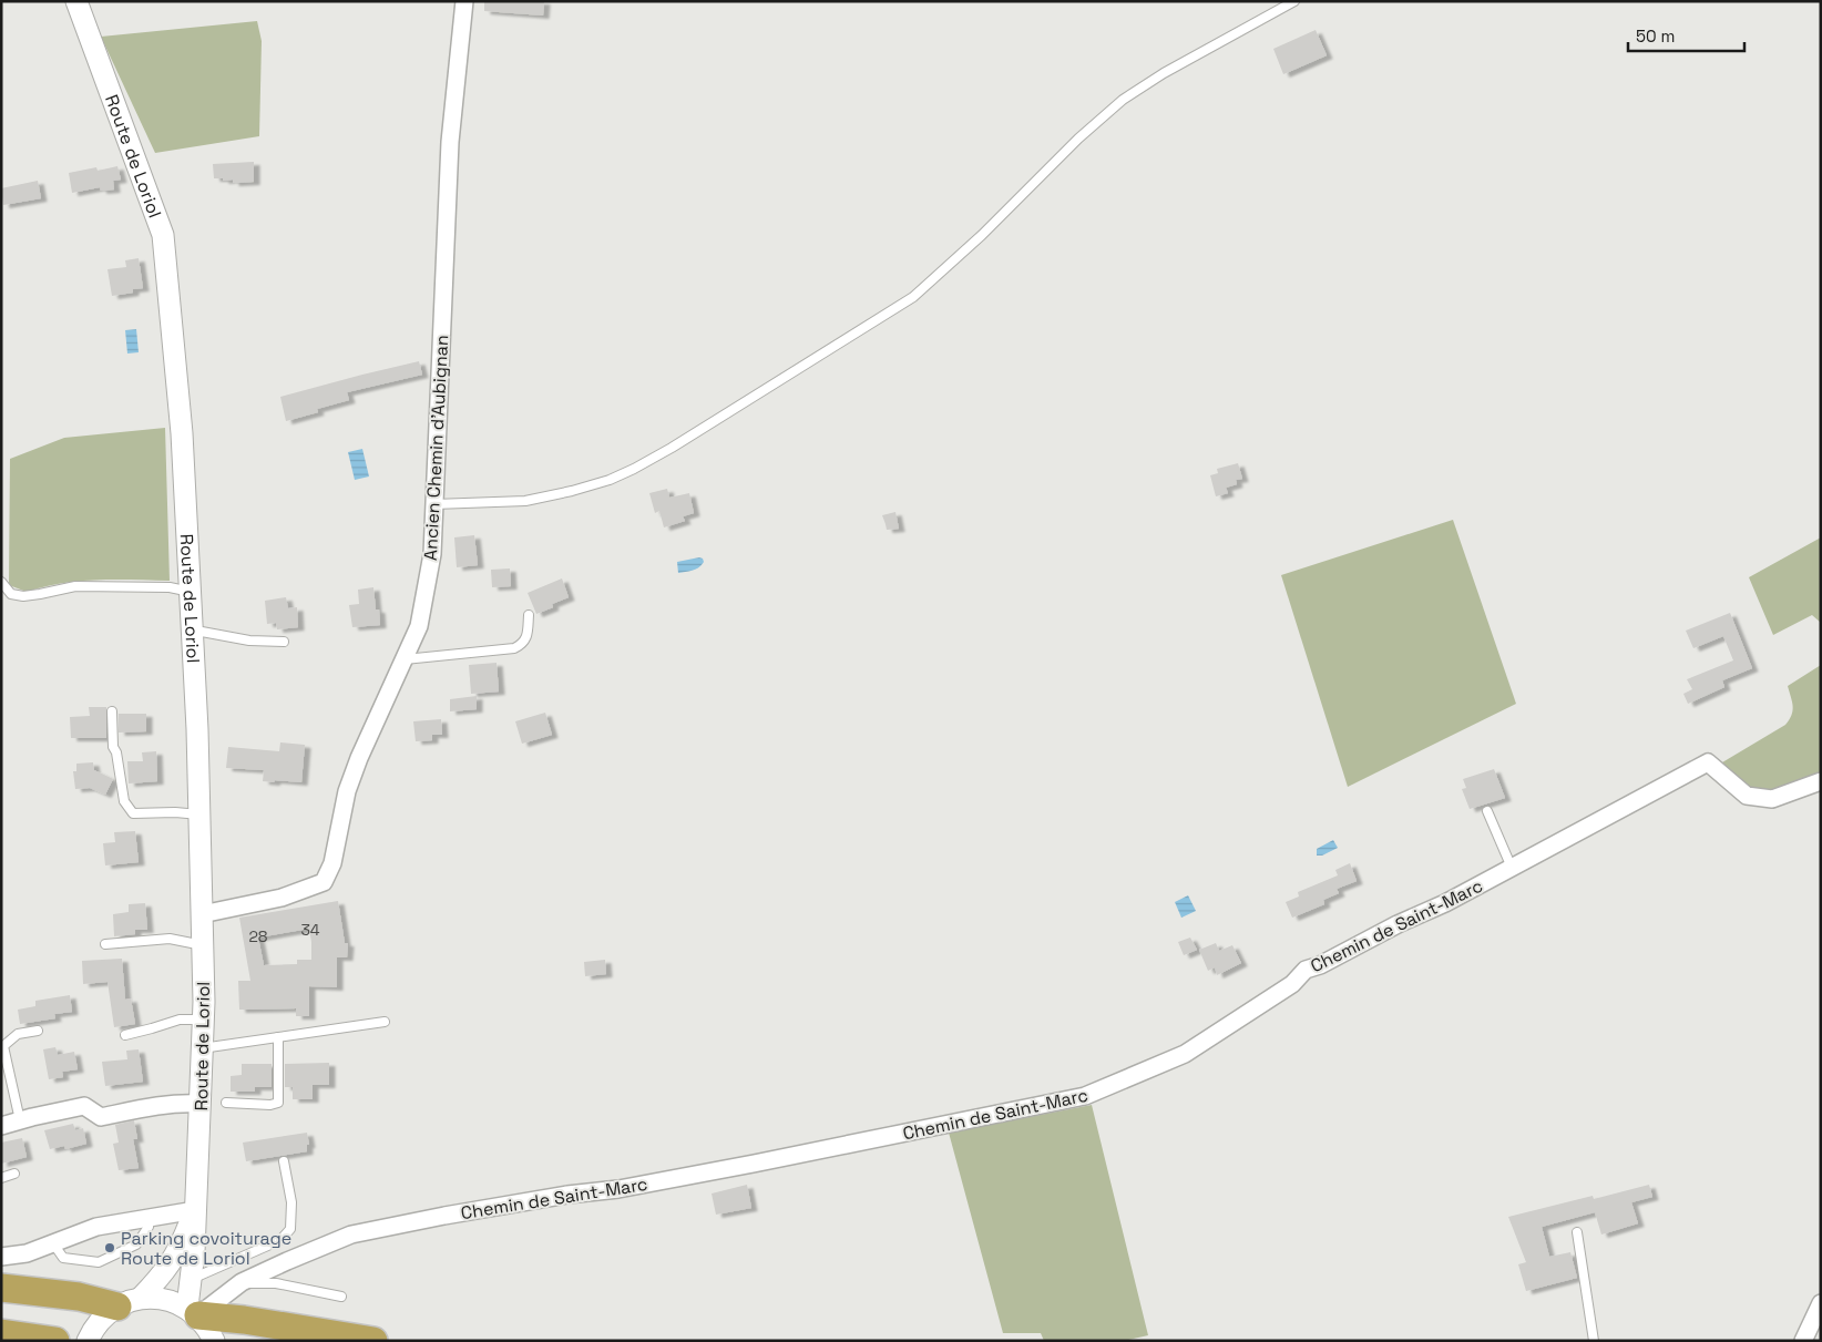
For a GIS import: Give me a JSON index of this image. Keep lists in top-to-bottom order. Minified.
{"streets":{"street":["Route de Loriol","Ancien Chemin d'Aubignan","Chemin de Saint-Marc"]},"crossings":[["Route de Loriol","Ancien Chemin d'Aubignan"],["Route de Loriol","Chemin de Saint-Marc"]],"places":["Parking covoiturage Route de Loriol"],"house_numbers":["34","28"],"scale_bar":"50 m"}
